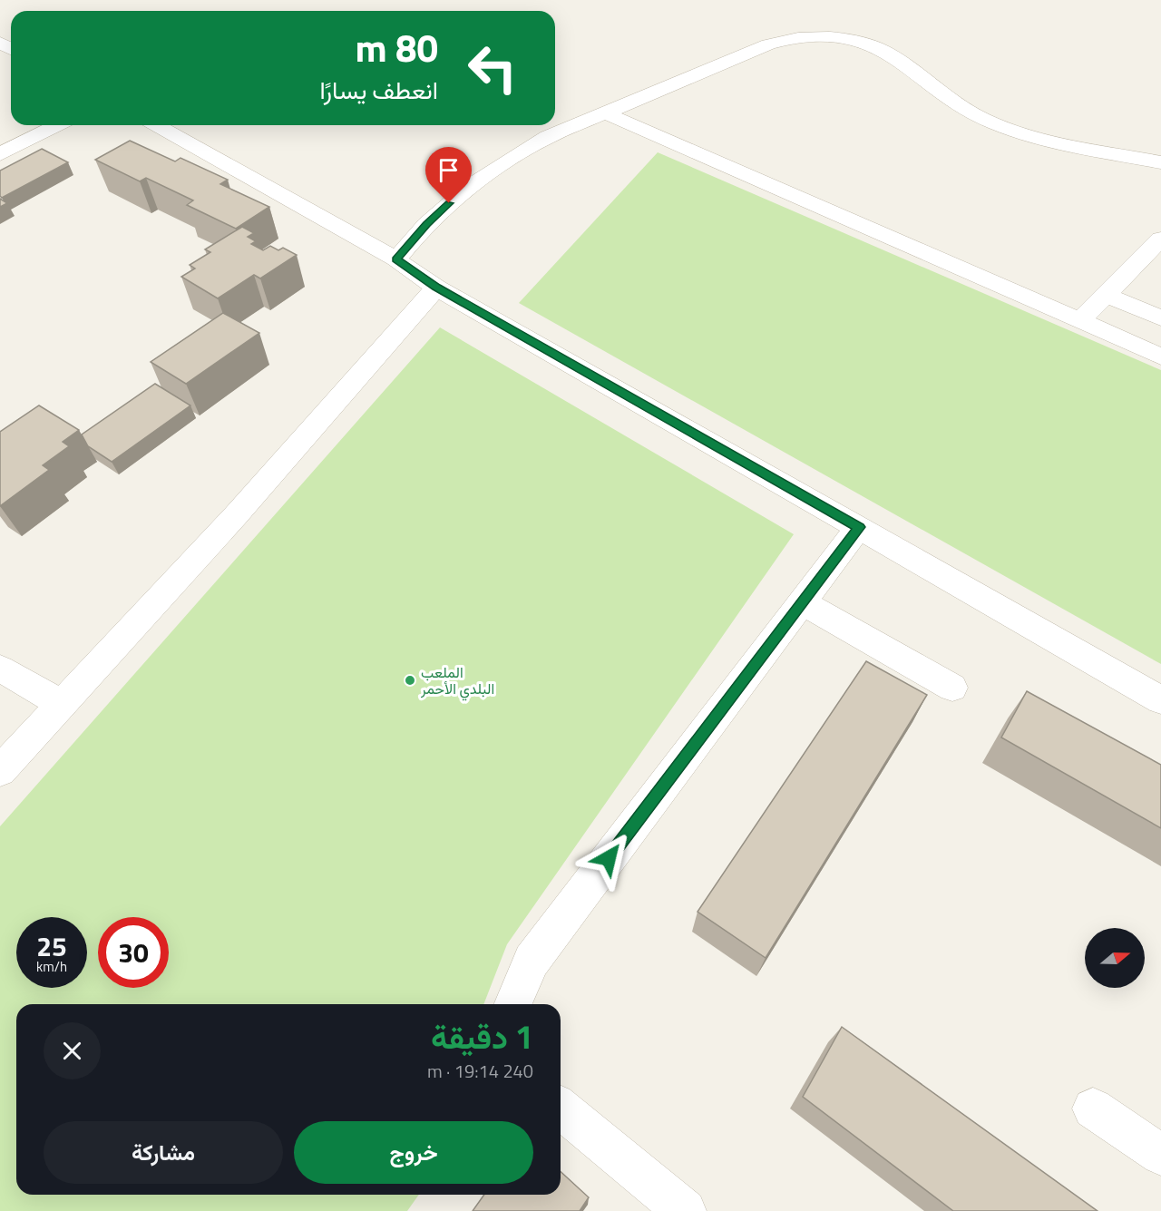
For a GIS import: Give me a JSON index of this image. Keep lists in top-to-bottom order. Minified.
{"places":["الملعب البلدي الأحمر"],"north":"right","page":{"turn":["80 m","انعطف يسارًا"],"speed":"25 km/h","limit":"30","heading":["1 دقيقة","240 m · 19:14"],"buttons":["خروج","مشاركة"]}}
